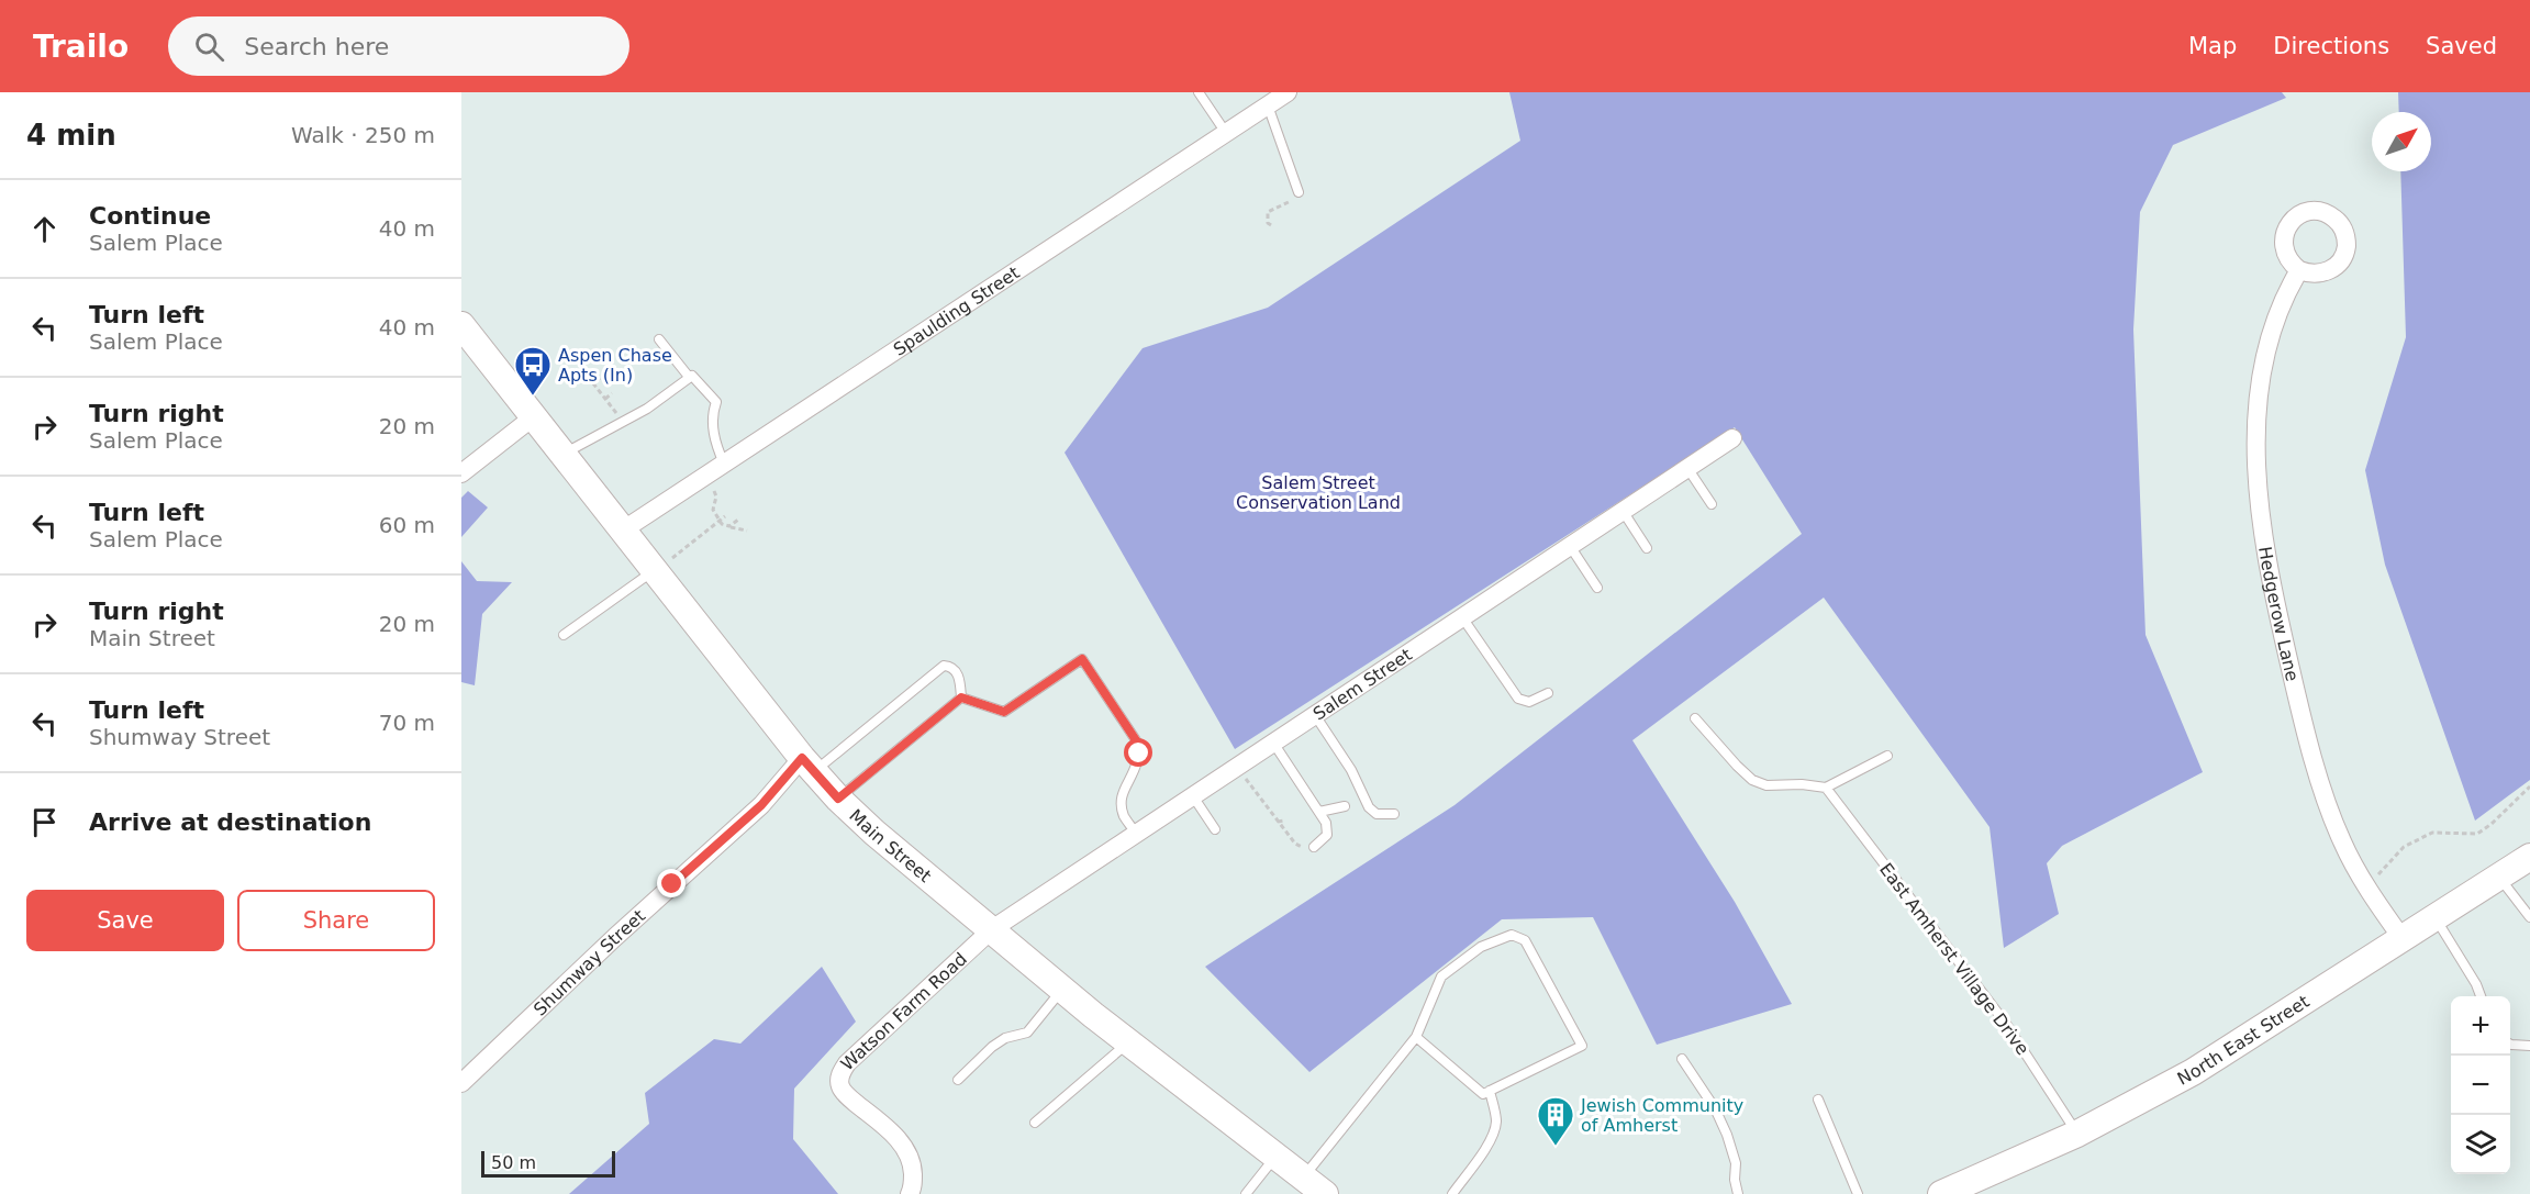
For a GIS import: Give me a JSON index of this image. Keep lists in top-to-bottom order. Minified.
{"streets":{"main road":["Main Street","North East Street"],"street":["Spaulding Street","Hedgerow Lane","Salem Street","Shumway Street","Watson Farm Road"],"lane":["East Amherst Village Drive"]},"crossings":[["Spaulding Street","Main Street"],["Hedgerow Lane","North East Street"],["Salem Street","Main Street"],["Salem Street","Watson Farm Road"],["Main Street","Shumway Street"],["Main Street","Watson Farm Road"],["East Amherst Village Drive","North East Street"]],"parks":["Salem Street Conservation Land"],"places":{"bus stop":["Aspen Chase Apts (In)"],"building":["Jewish Community of Amherst"]},"scale_bar":"50 m","north":"top right","page":{"header":"Trailo","search":"Search here","nav":["Map","Directions","Saved"],"heading":["4 min","Walk · 250 m"],"list":[["Continue","Salem Place","40 m"],["Turn left","Salem Place","40 m"],["Turn right","Salem Place","20 m"],["Turn left","Salem Place","60 m"],["Turn right","Main Street","20 m"],["Turn left","Shumway Street","70 m"],"Arrive at destination"],"buttons":["Save","Share"],"map_buttons":["+","−"],"scale":"50 m"}}
